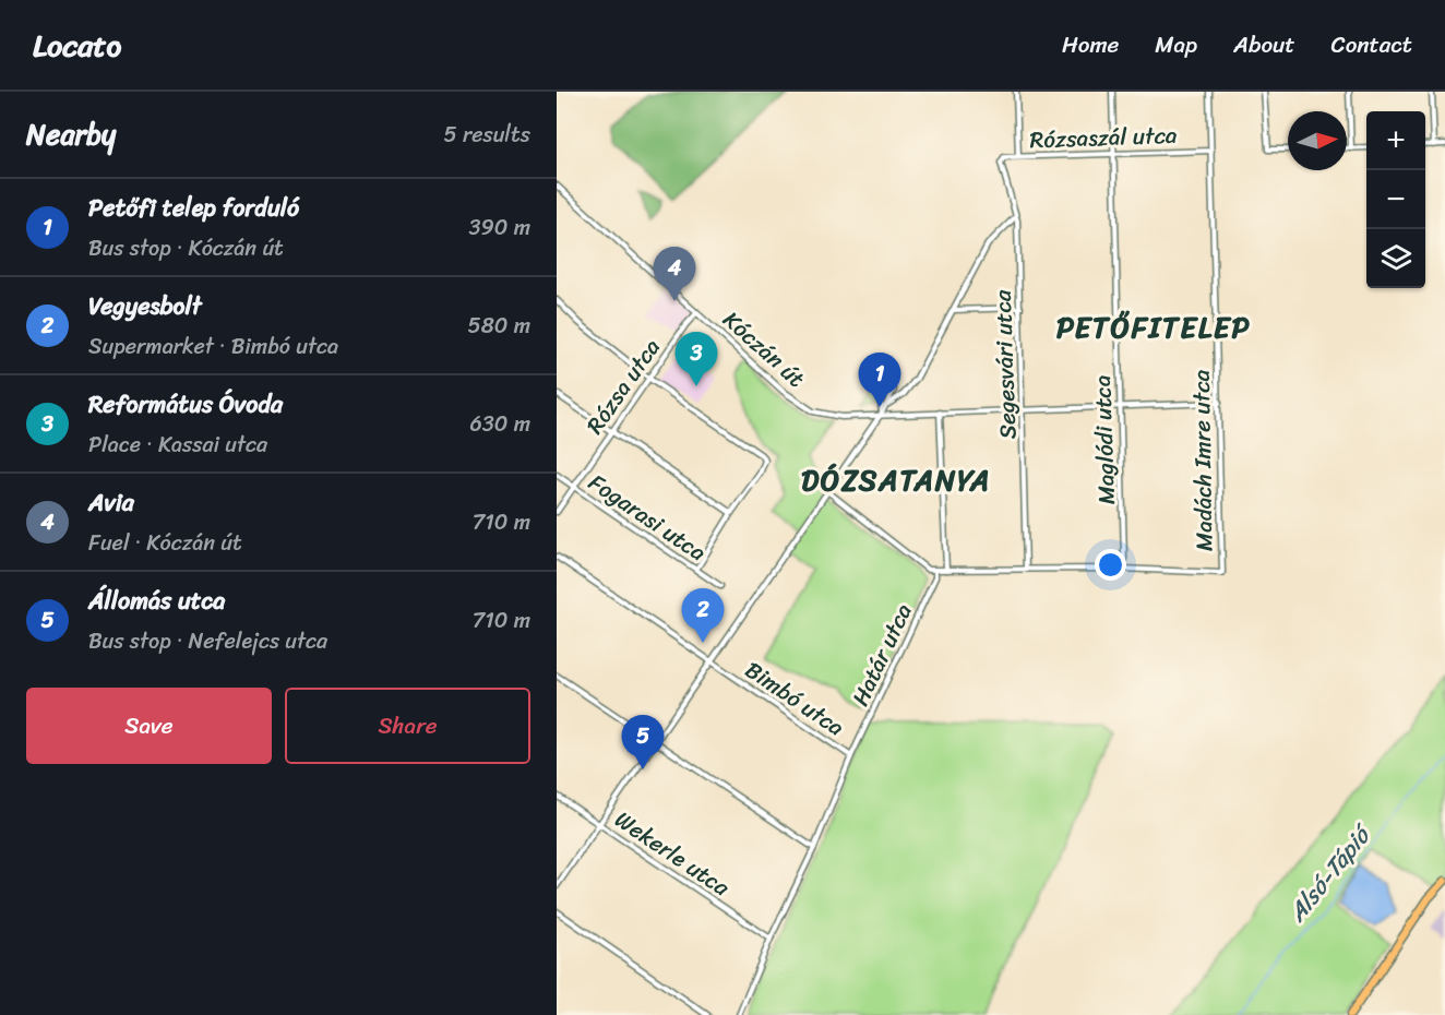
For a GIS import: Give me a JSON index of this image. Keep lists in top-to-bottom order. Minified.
{"streets":{"street":["Rózsaszál utca","Kóczán út","Segesvári utca","Rózsa utca","Maglódi utca","Madách Imre utca","Fogarasi utca","Határ utca","Bimbó utca","Wekerle utca"]},"crossings":[["Rózsaszál utca","Segesvári utca"],["Rózsaszál utca","Maglódi utca"],["Rózsaszál utca","Madách Imre utca"],["Kóczán út","Segesvári utca"],["Kóczán út","Rózsa utca"],["Kóczán út","Maglódi utca"],["Kóczán út","Madách Imre utca"],["Rózsa utca","Fogarasi utca"],["Maglódi utca","Madách Imre utca"],["Határ utca","Bimbó utca"],["Határ utca","Wekerle utca"]],"districts":["PETŐFITELEP","DÓZSATANYA"],"water":["Alsó-Tápió"],"north":"right","page":{"header":"Locato","nav":["Home","Map","About","Contact"],"heading":["Nearby","5 results"],"map_buttons":["+","−"],"list":[{"mark":"1","name":"Petőfi telep forduló","note":"Bus stop · Kóczán út","value":"390 m"},{"mark":"2","name":"Vegyesbolt","note":"Supermarket · Bimbó utca","value":"580 m"},{"mark":"3","name":"Református Óvoda","note":"Place · Kassai utca","value":"630 m"},{"mark":"4","name":"Avia","note":"Fuel · Kóczán út","value":"710 m"},{"mark":"5","name":"Állomás utca","note":"Bus stop · Nefelejcs utca","value":"710 m"}],"pins":["4","3","1","2","5"],"buttons":["Save","Share"]}}
